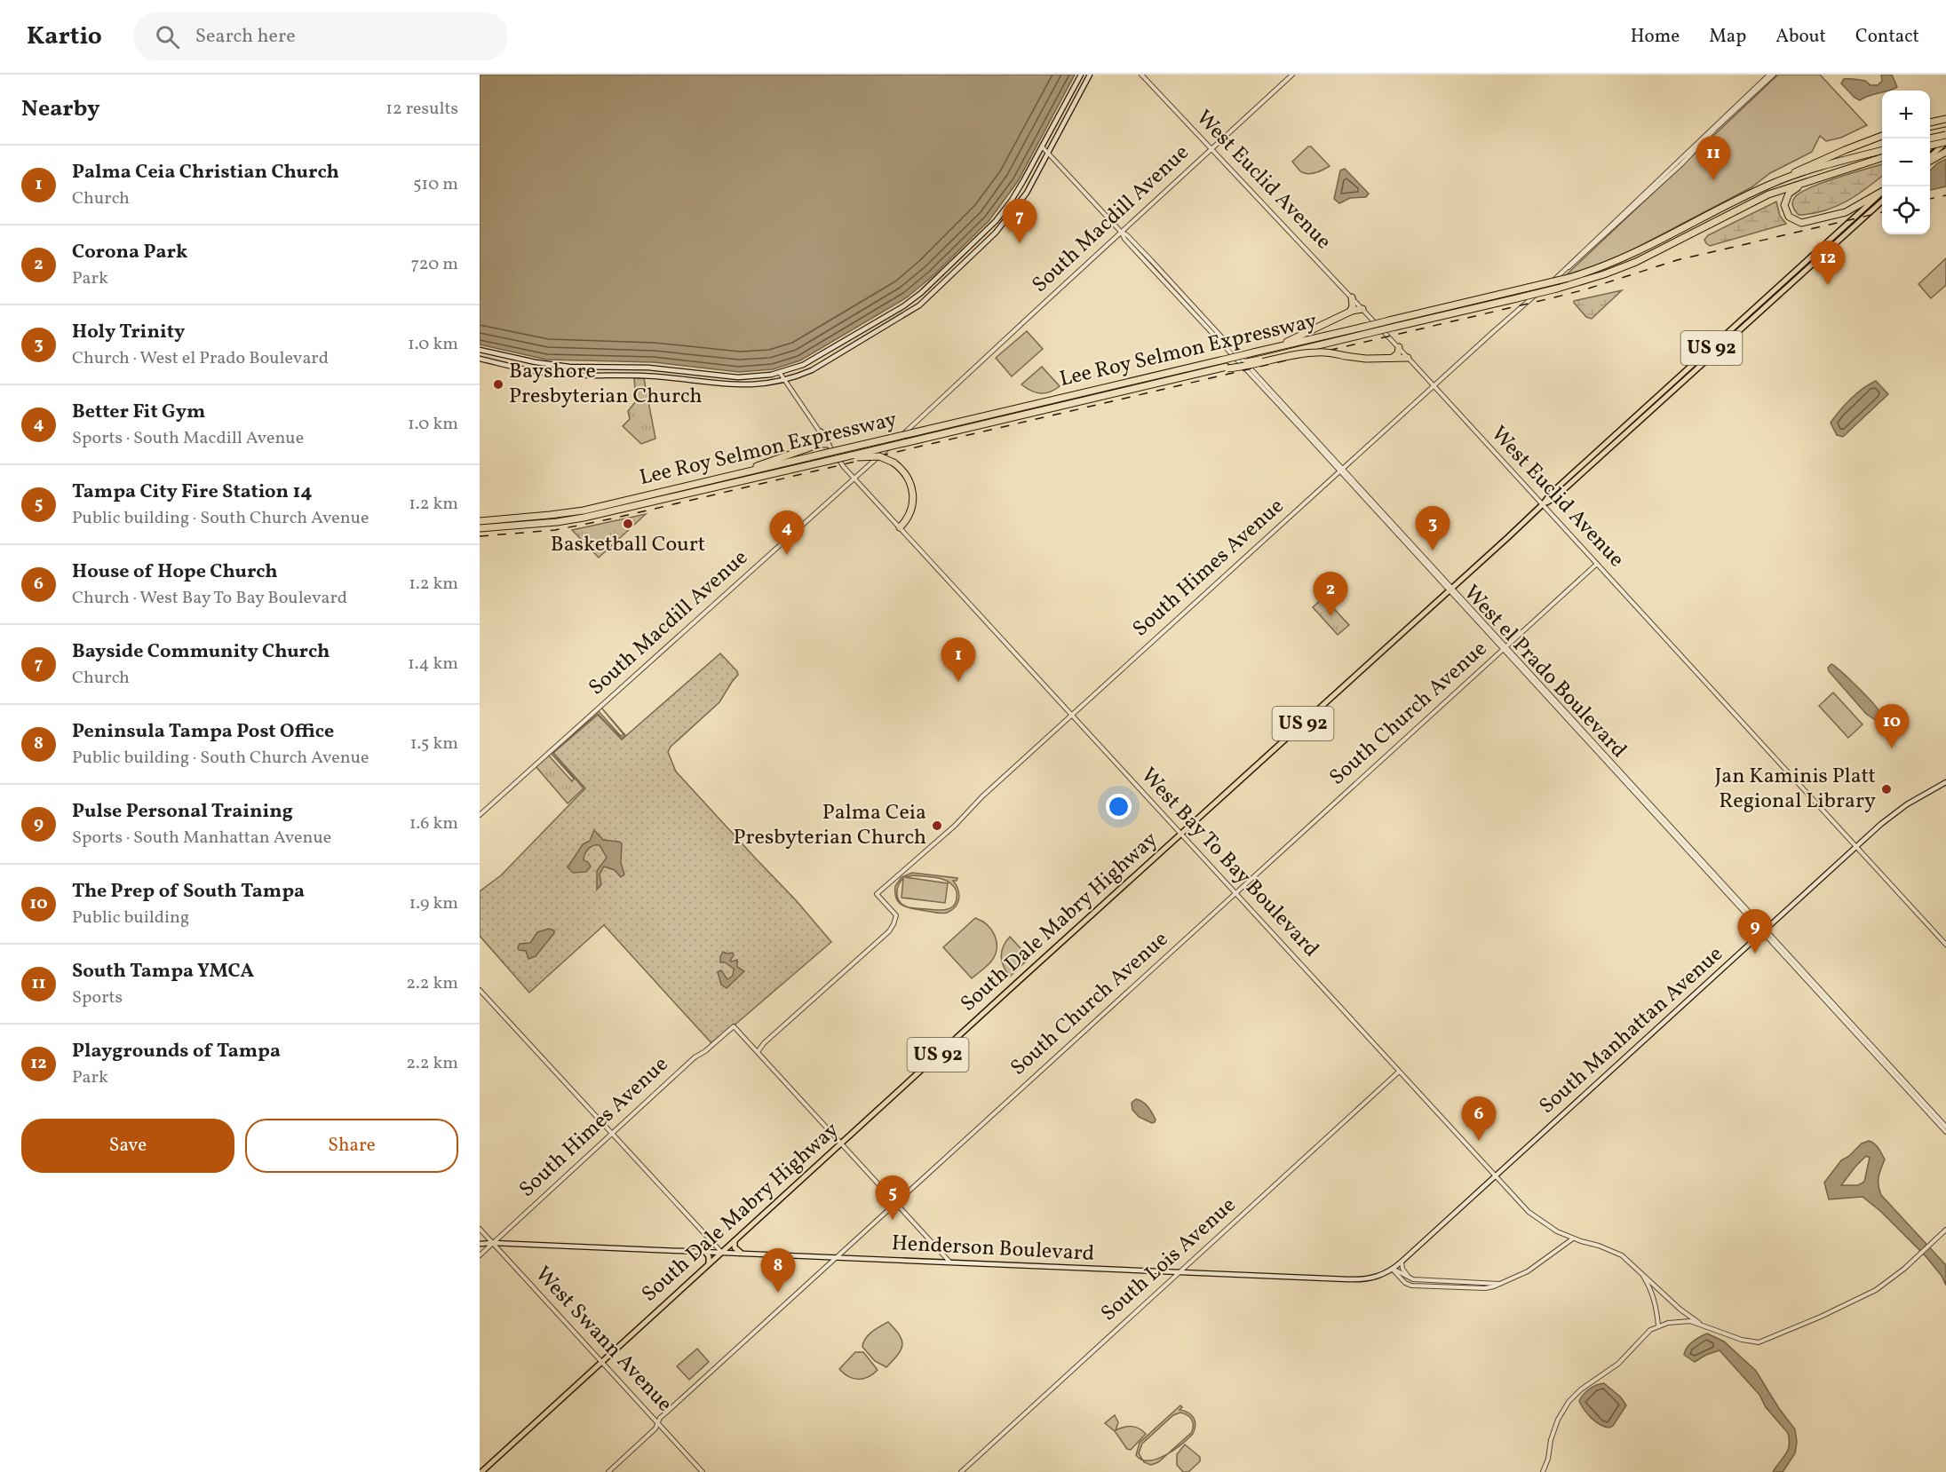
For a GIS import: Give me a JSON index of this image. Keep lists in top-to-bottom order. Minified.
{"streets":{"highway":["Lee Roy Selmon Expressway"],"main road":["US 92","South Dale Mabry Highway","South Manhattan Avenue","Henderson Boulevard"],"street":["West Euclid Avenue","South Macdill Avenue","South Himes Avenue","West el Prado Boulevard","South Church Avenue","West Bay To Bay Boulevard","South Lois Avenue","West Swann Avenue"]},"crossings":[["West Euclid Avenue","South Macdill Avenue"],["West Euclid Avenue","South Himes Avenue"],["West Euclid Avenue","South Church Avenue"],["West Euclid Avenue","South Dale Mabry Highway"],["West Euclid Avenue","South Manhattan Avenue"],["South Macdill Avenue","West el Prado Boulevard"],["South Macdill Avenue","West Bay To Bay Boulevard"],["South Himes Avenue","West el Prado Boulevard"],["South Himes Avenue","West Bay To Bay Boulevard"],["South Himes Avenue","Henderson Boulevard"],["South Himes Avenue","West Swann Avenue"],["West el Prado Boulevard","South Church Avenue"],["West el Prado Boulevard","South Dale Mabry Highway"],["West el Prado Boulevard","South Manhattan Avenue"],["South Church Avenue","West Bay To Bay Boulevard"],["South Church Avenue","Henderson Boulevard"],["South Church Avenue","West Swann Avenue"],["West Bay To Bay Boulevard","South Dale Mabry Highway"],["West Bay To Bay Boulevard","South Manhattan Avenue"],["West Bay To Bay Boulevard","South Lois Avenue"],["South Dale Mabry Highway","Henderson Boulevard"],["South Dale Mabry Highway","West Swann Avenue"],["South Manhattan Avenue","Henderson Boulevard"],["Henderson Boulevard","South Lois Avenue"],["Henderson Boulevard","West Swann Avenue"]],"places":["Bayshore Presbyterian Church","Basketball Court","Jan Kaminis Platt Regional Library","Palma Ceia Presbyterian Church"],"page":{"header":"Kartio","search":"Search here","nav":["Home","Map","About","Contact"],"heading":["Nearby","12 results"],"map_buttons":["+","−"],"pins":["11","7","12","3","4","2","1","10","9","6","5","8"],"list":[{"mark":"1","name":"Palma Ceia Christian Church","note":"Church","value":"510 m"},{"mark":"2","name":"Corona Park","note":"Park","value":"720 m"},{"mark":"3","name":"Holy Trinity","note":"Church · West el Prado Boulevard","value":"1.0 km"},{"mark":"4","name":"Better Fit Gym","note":"Sports · South Macdill Avenue","value":"1.0 km"},{"mark":"5","name":"Tampa City Fire Station 14","note":"Public building · South Church Avenue","value":"1.2 km"},{"mark":"6","name":"House of Hope Church","note":"Church · West Bay To Bay Boulevard","value":"1.2 km"},{"mark":"7","name":"Bayside Community Church","note":"Church","value":"1.4 km"},{"mark":"8","name":"Peninsula Tampa Post Office","note":"Public building · South Church Avenue","value":"1.5 km"},{"mark":"9","name":"Pulse Personal Training","note":"Sports · South Manhattan Avenue","value":"1.6 km"},{"mark":"10","name":"The Prep of South Tampa","note":"Public building","value":"1.9 km"},{"mark":"11","name":"South Tampa YMCA","note":"Sports","value":"2.2 km"},{"mark":"12","name":"Playgrounds of Tampa","note":"Park","value":"2.2 km"}],"buttons":["Save","Share"]}}
